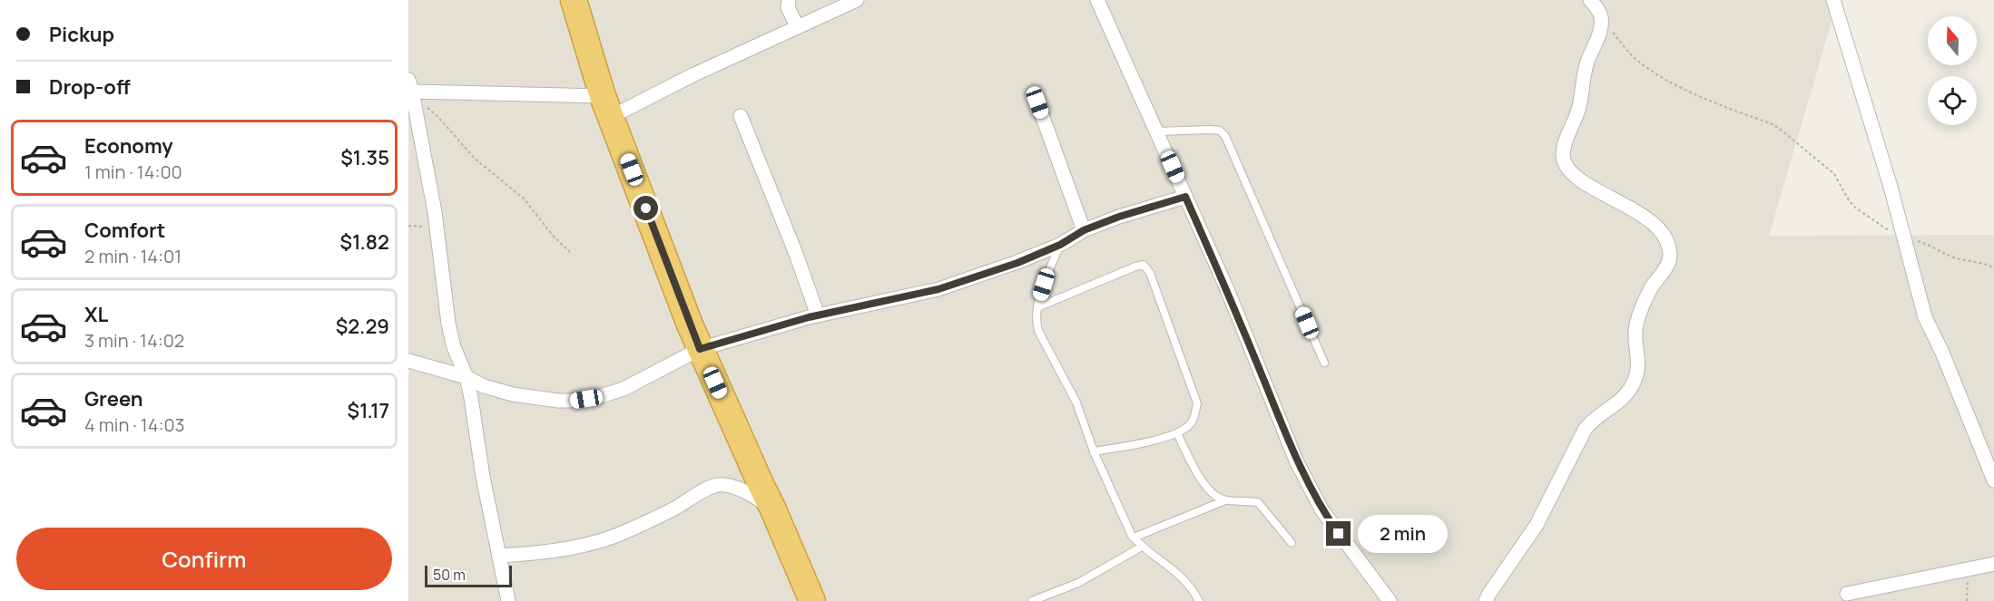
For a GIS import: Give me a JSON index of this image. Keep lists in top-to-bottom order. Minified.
{"scale_bar":"50 m","north":"top","page":{"banner":["Pickup","Drop-off"],"list":[{"name":"Economy","note":"1 min · 14:00","value":"$1.35"},{"name":"Comfort","note":"2 min · 14:01","value":"$1.82"},{"name":"XL","note":"3 min · 14:02","value":"$2.29"},{"name":"Green","note":"4 min · 14:03","value":"$1.17"}],"bubble":"2 min","buttons":"Confirm","scale":"50 m"}}
